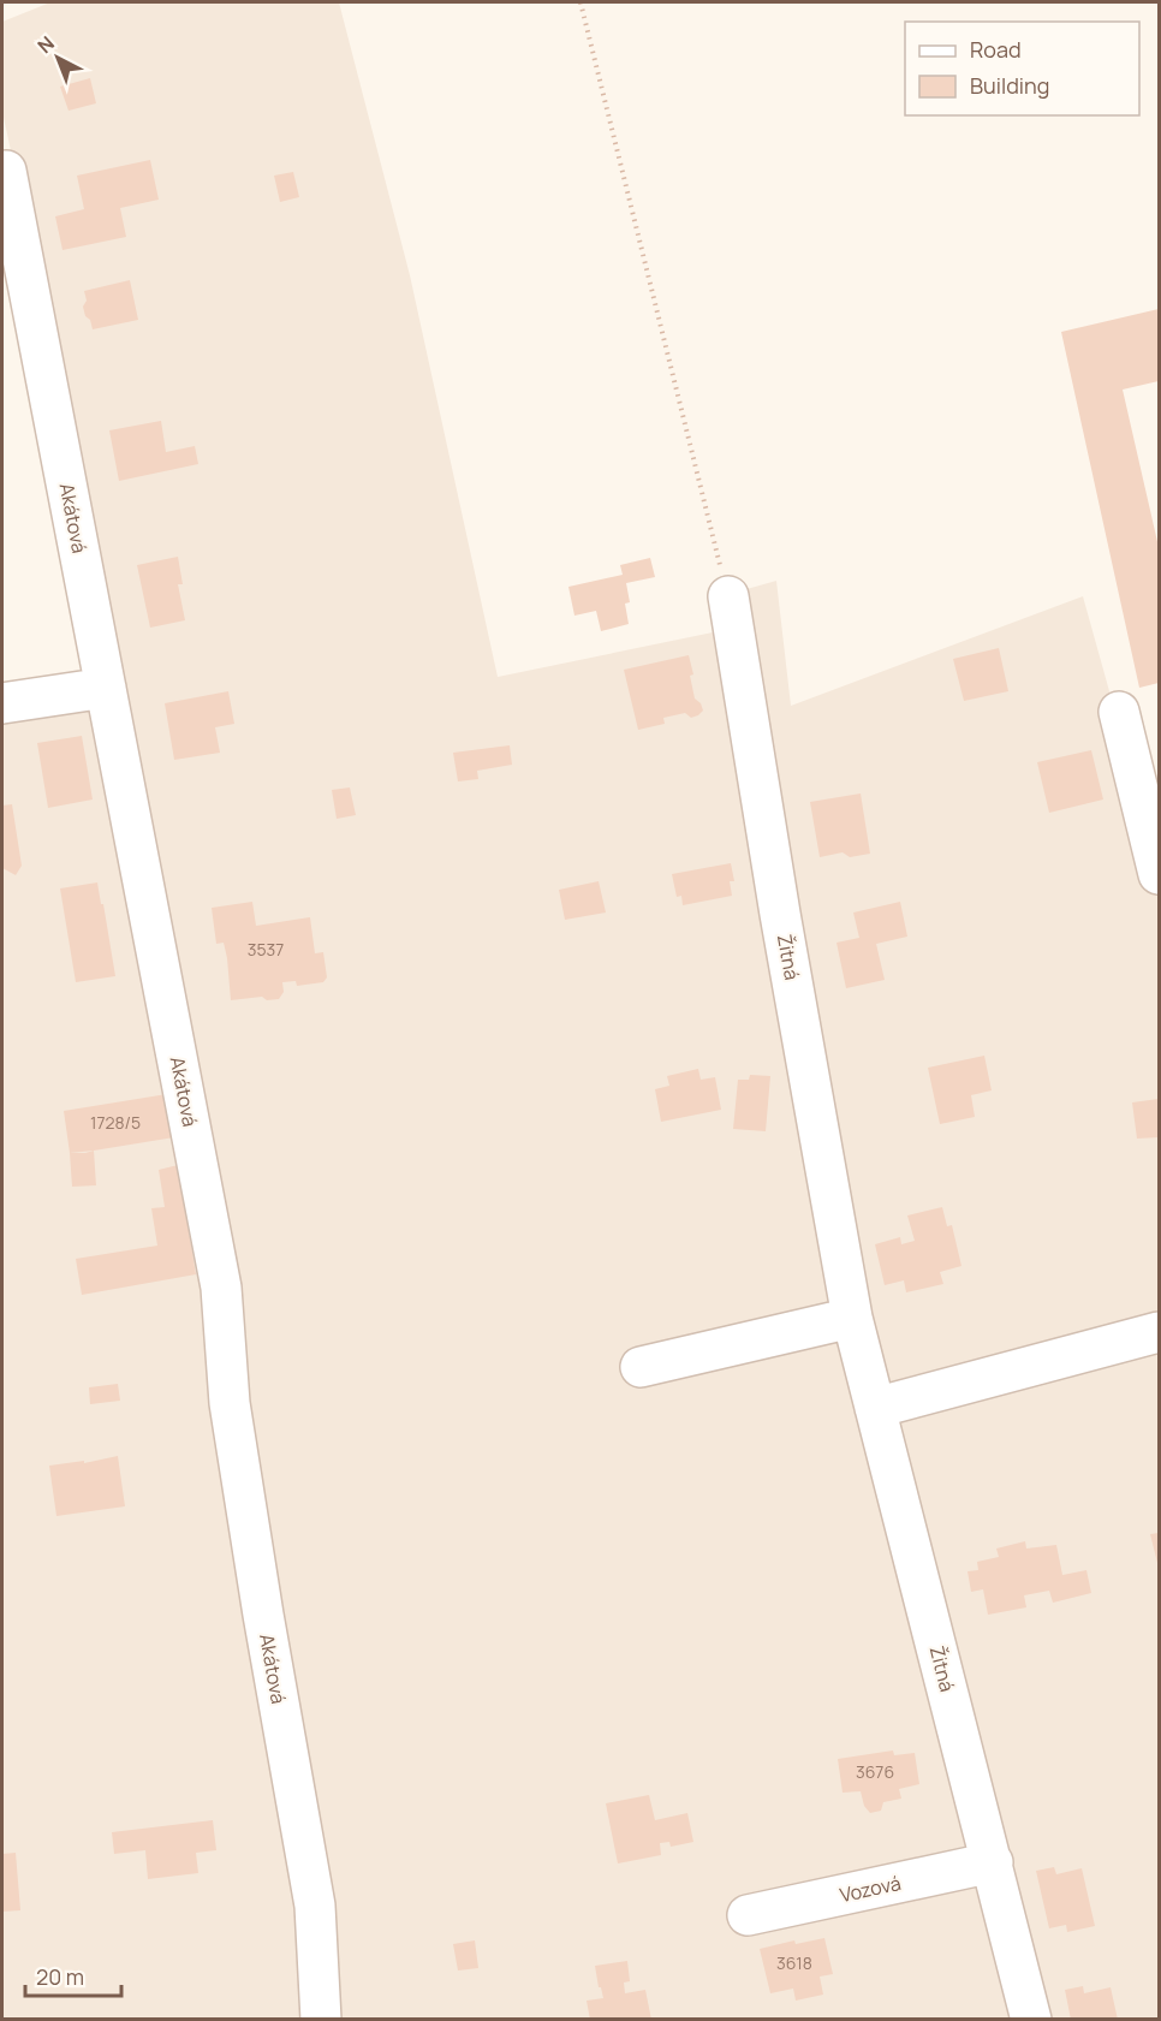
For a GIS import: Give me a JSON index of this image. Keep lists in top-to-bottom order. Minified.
{"streets":{"street":["Akátová","Žitná","Vozová"]},"crossings":[["Žitná","Vozová"]],"house_numbers":["3537","1728/5","3676","3618"],"legend":["Road","Building"],"scale_bar":"20 m","north":"top left"}
